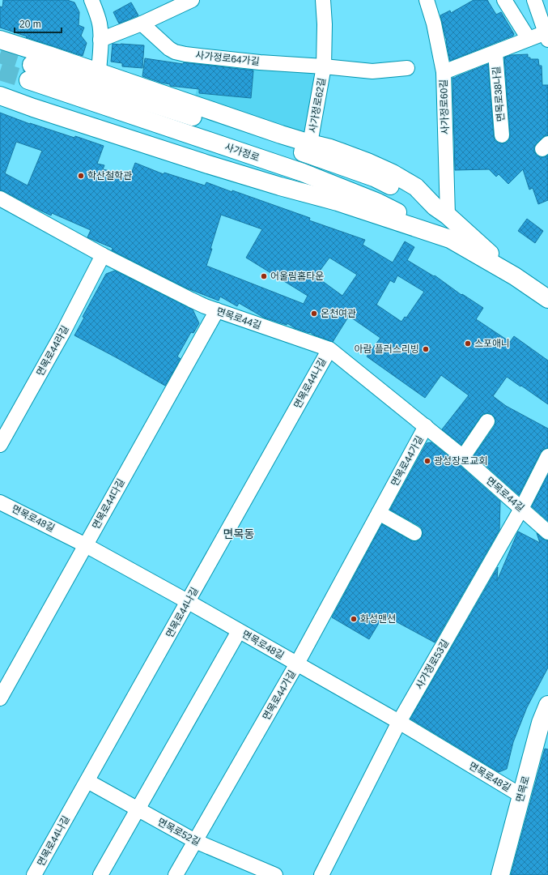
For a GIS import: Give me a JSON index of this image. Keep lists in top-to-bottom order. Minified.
{"streets":{"main road":["사가정로","면목로"],"street":["사가정로64가길","면목로38나길","사가정로62길","사가정로60길","면목로44길","면목로44라길","면목로44나길","면목로44가길","면목로44다길","면목로48길","사가정로53길","면목로52길"]},"crossings":[["사가정로64가길","사가정로62길"],["면목로38나길","사가정로60길"],["사가정로60길","사가정로"],["면목로44길","면목로44라길"],["면목로44길","면목로44나길"],["면목로44길","면목로44가길"],["면목로44길","면목로44다길"],["면목로44길","사가정로53길"],["면목로44나길","면목로48길"],["면목로44나길","면목로52길"],["면목로44가길","면목로48길"],["면목로44가길","면목로52길"],["면목로44다길","면목로48길"],["면목로48길","사가정로53길"],["면목로48길","면목로"]],"districts":["면목동"],"places":["학산철학관","어울림홈타운","온천여관","스포애니","아람 플러스리빙","광성장로교회","화성맨션"],"scale_bar":"20 m"}
